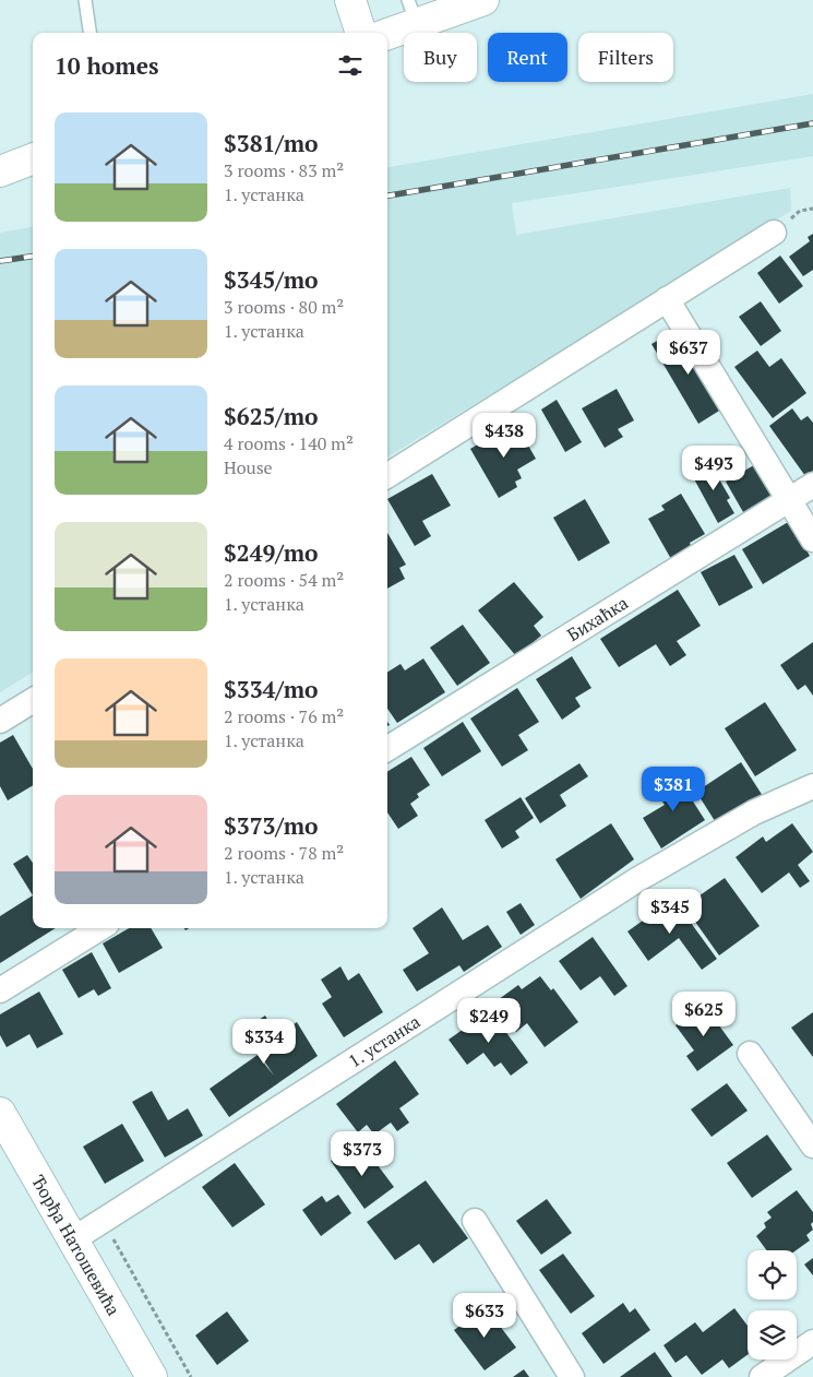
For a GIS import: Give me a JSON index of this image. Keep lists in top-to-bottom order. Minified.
{"streets":{"street":["Бихаћка","1. устанка","Ђорђа Натошевића"]},"crossings":[["1. устанка","Ђорђа Натошевића"]],"page":{"chip":["Buy","Rent","Filters"],"heading":"10 homes","list":[{"name":"$381/mo","note":"3 rooms · 83 m² · 1. устанка"},{"name":"$345/mo","note":"3 rooms · 80 m² · 1. устанка"},{"name":"$625/mo","note":"4 rooms · 140 m² · House"},{"name":"$249/mo","note":"2 rooms · 54 m² · 1. устанка"},{"name":"$334/mo","note":"2 rooms · 76 m² · 1. устанка"},{"name":"$373/mo","note":"2 rooms · 78 m² · 1. устанка"}],"price":["$637","$438","$493","$381","$345","$625","$249","$334","$373","$633"]}}
